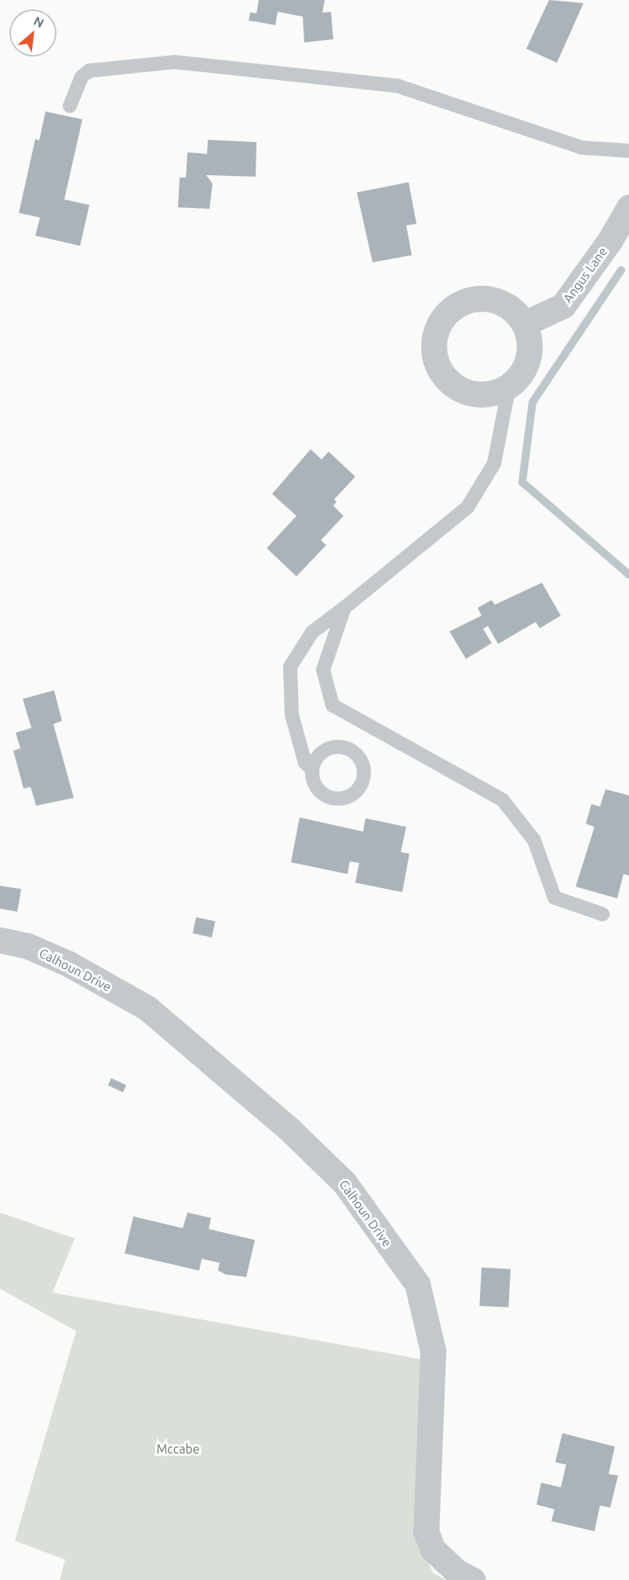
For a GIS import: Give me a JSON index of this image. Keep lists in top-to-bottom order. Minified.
{"streets":{"street":["Angus Lane","Calhoun Drive"]},"parks":["Mccabe"],"north":"top right"}
